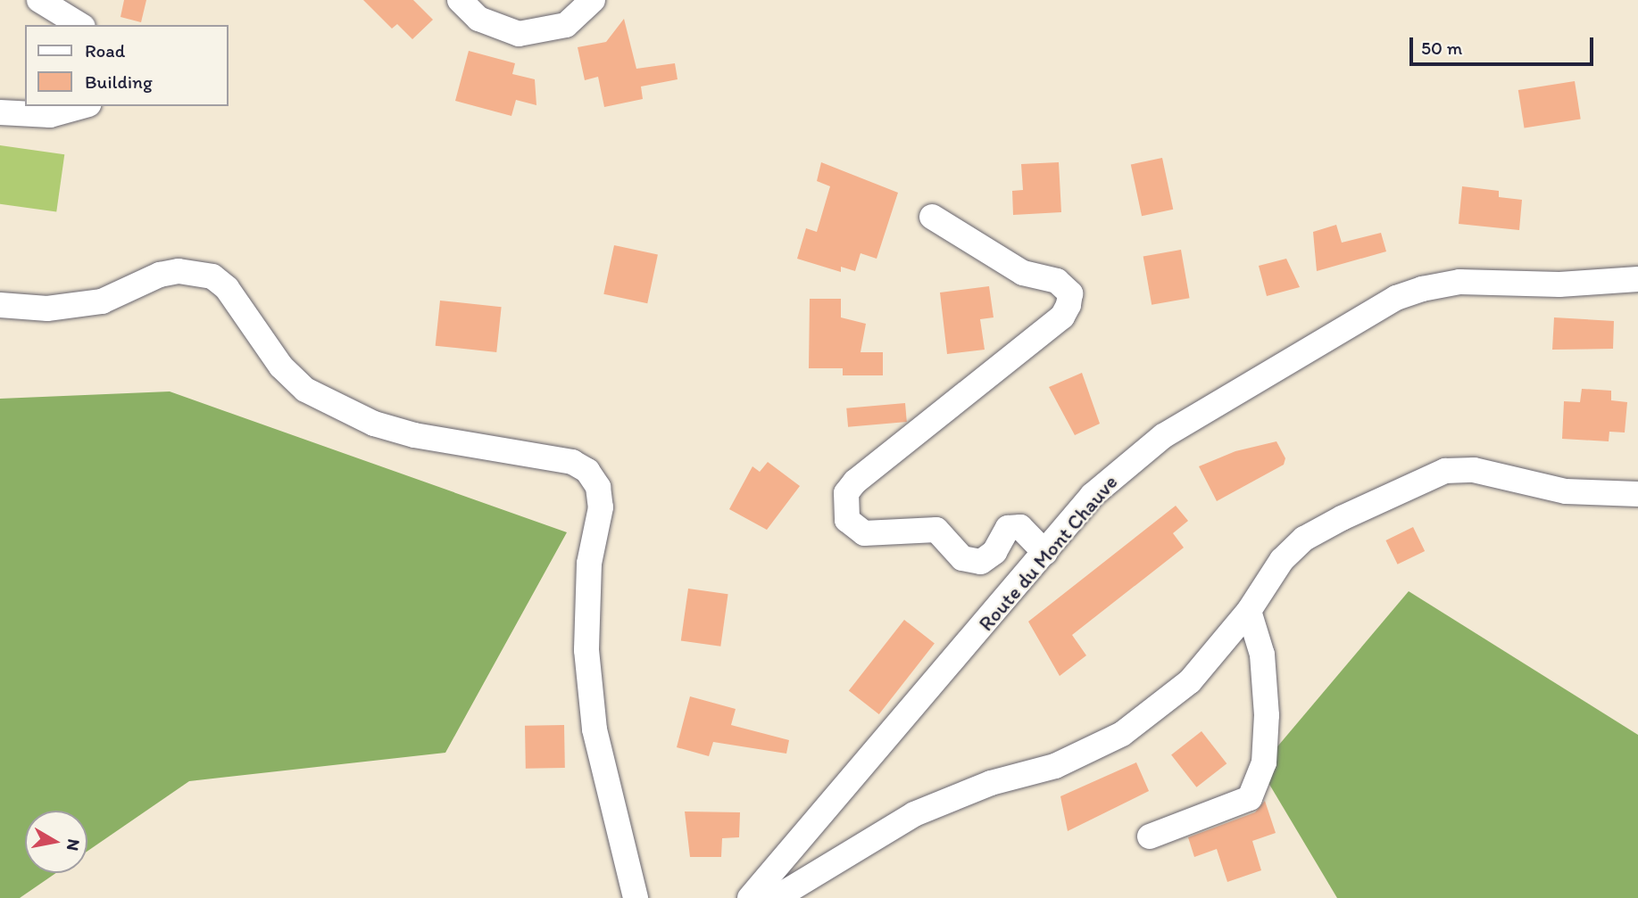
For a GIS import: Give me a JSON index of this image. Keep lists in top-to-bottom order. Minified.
{"streets":{"street":["Route du Mont Chauve"]},"legend":["Road","Building"],"scale_bar":"50 m","north":"right"}
